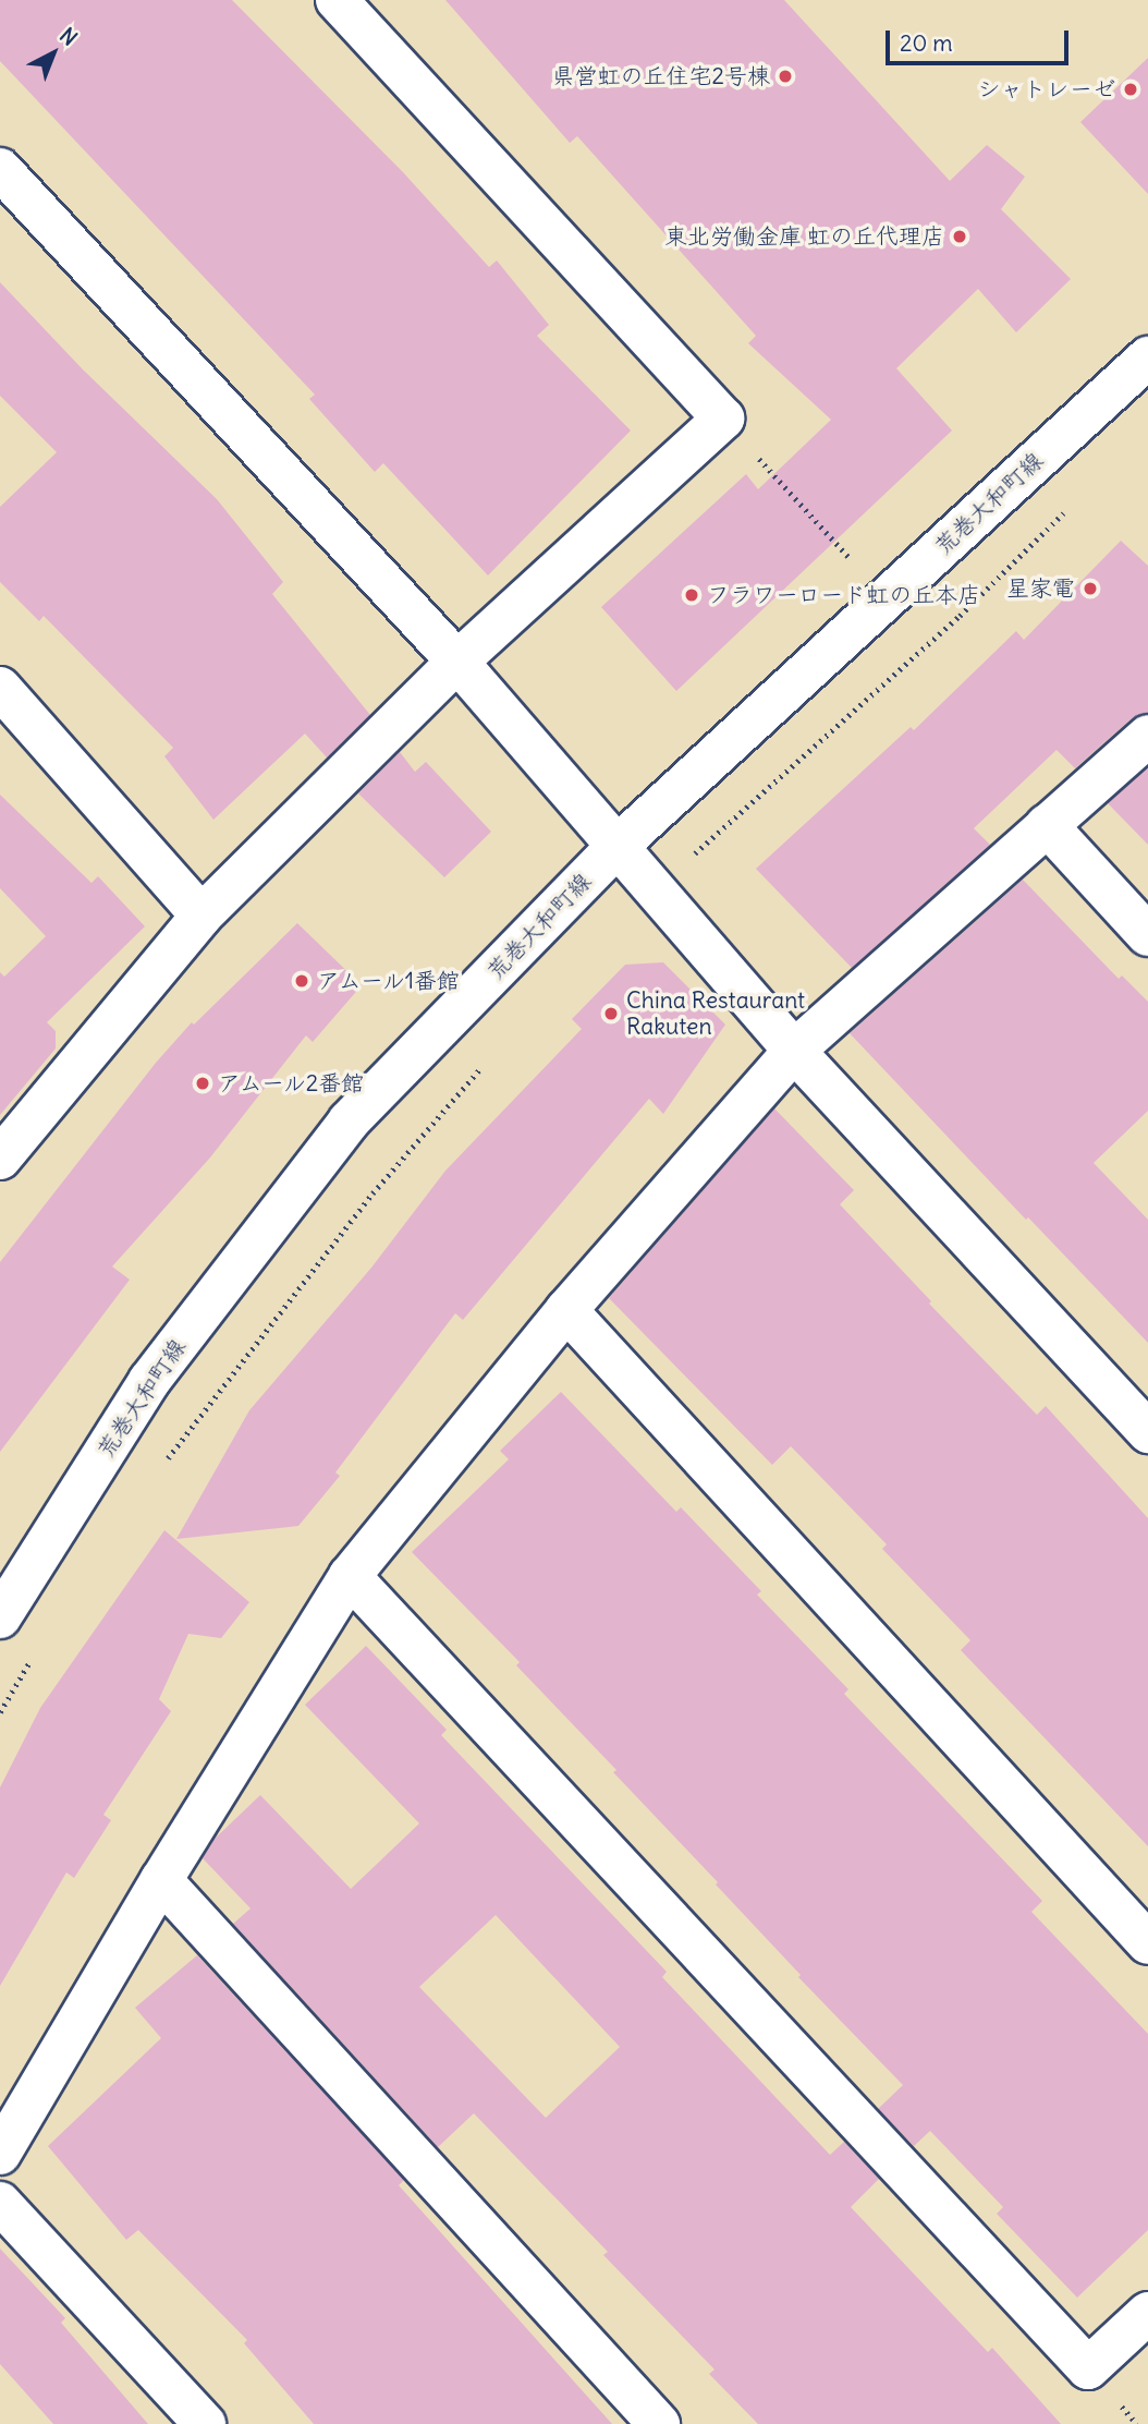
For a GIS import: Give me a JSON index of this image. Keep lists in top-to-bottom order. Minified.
{"streets":{"street":["荒巻大和町線"]},"places":["県営虹の丘住宅2号棟","シャトレーゼ","東北労働金庫 虹の丘代理店","星家電","フラワーロード虹の丘本店","アムール1番館","China Restaurant Rakuten","アムール2番館"],"scale_bar":"20 m","north":"top right"}
